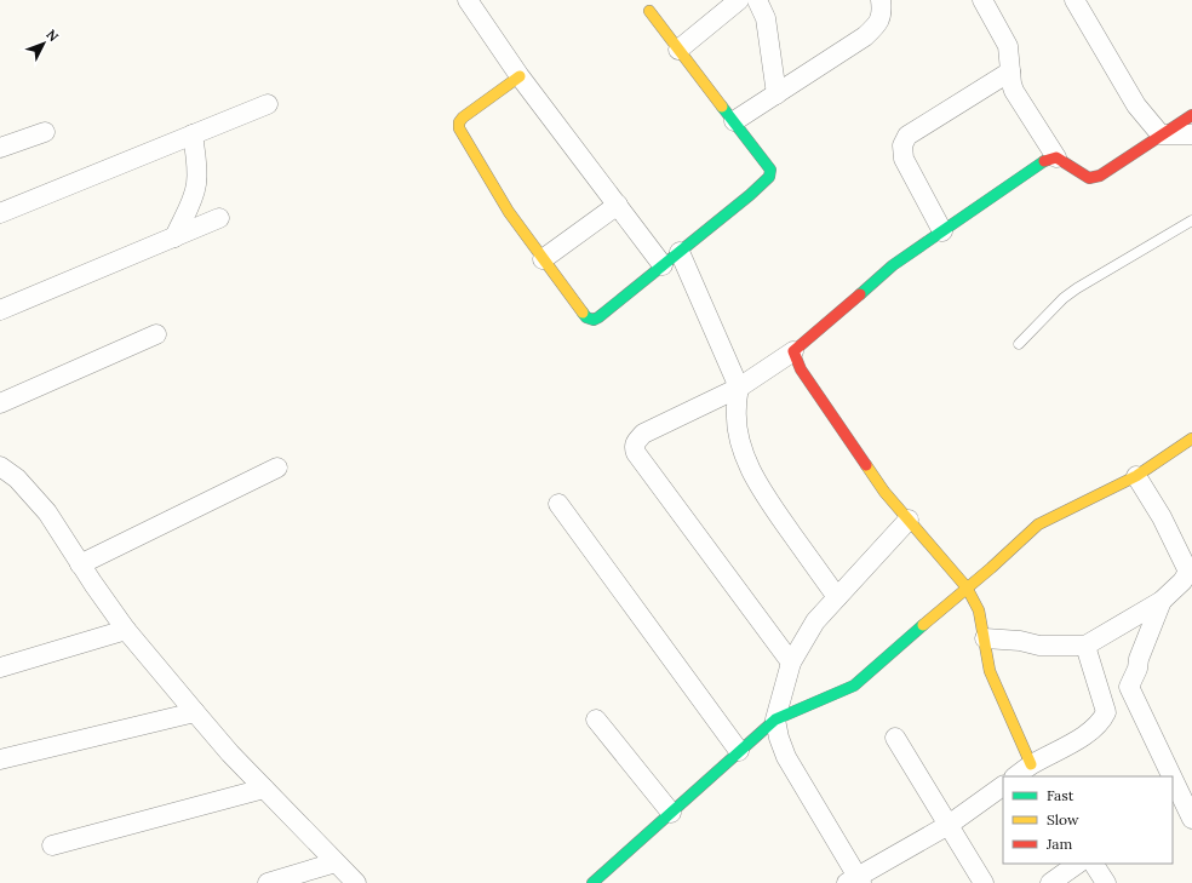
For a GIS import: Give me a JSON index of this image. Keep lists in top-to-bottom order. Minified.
{"legend":["Fast","Slow","Jam"],"north":"top right"}
